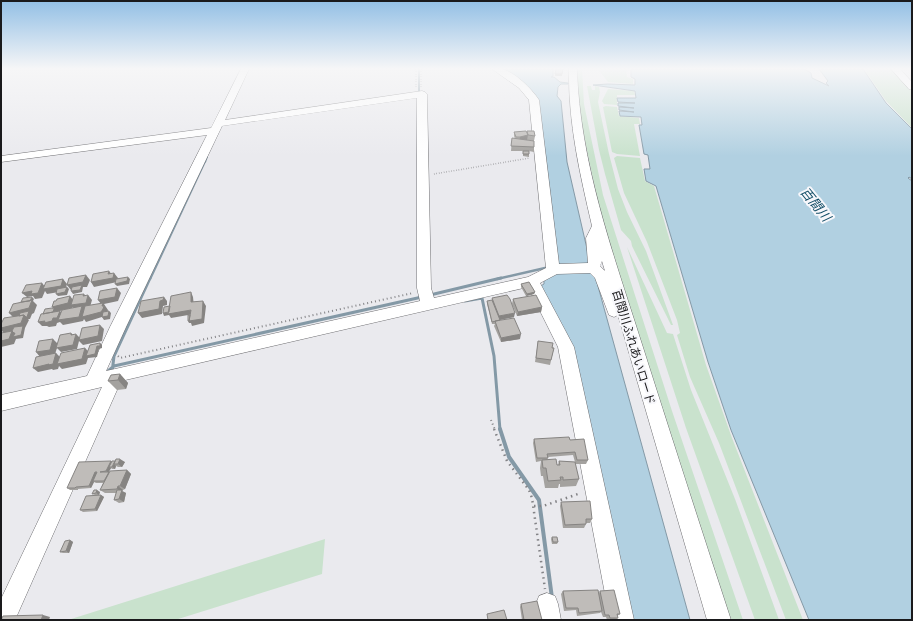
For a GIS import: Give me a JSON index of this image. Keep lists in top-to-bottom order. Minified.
{"streets":{"street":["百間川ふれあいロード"]},"water":["百間川"]}
